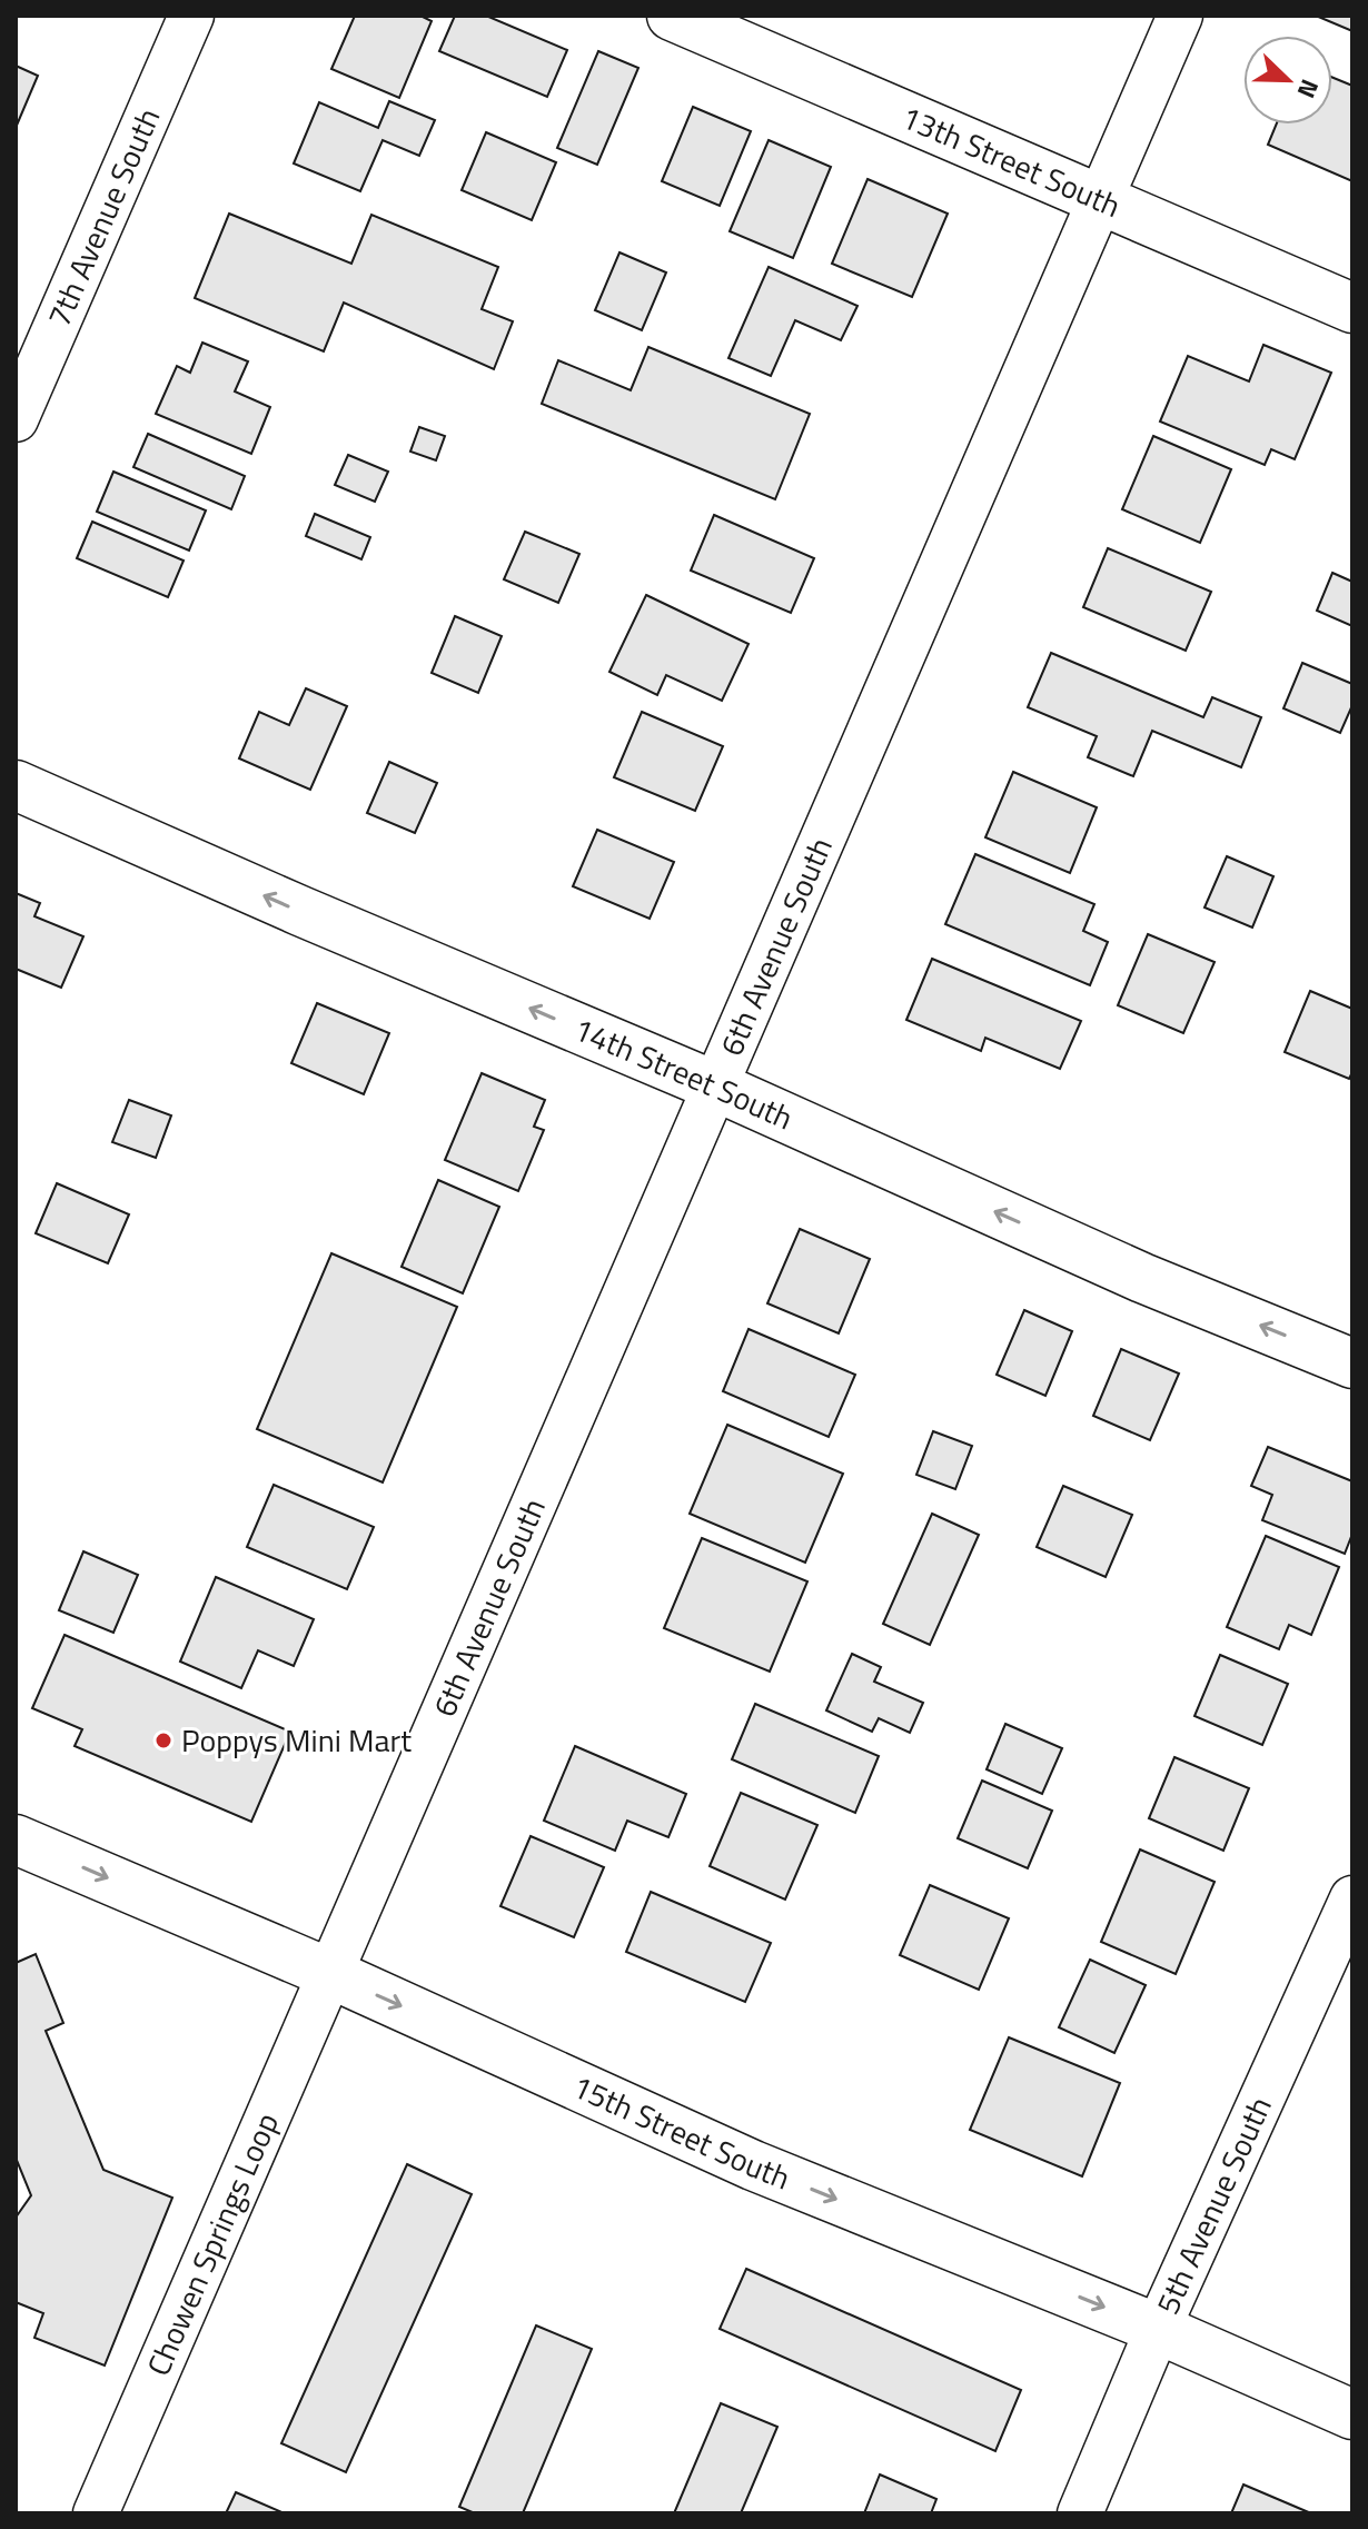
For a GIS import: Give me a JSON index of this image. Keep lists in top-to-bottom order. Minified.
{"streets":{"main road":["13th Street South","14th Street South","15th Street South"],"street":["7th Avenue South","6th Avenue South","5th Avenue South","Chowen Springs Loop"]},"crossings":[["13th Street South","6th Avenue South"],["6th Avenue South","14th Street South"],["6th Avenue South","15th Street South"],["6th Avenue South","Chowen Springs Loop"],["15th Street South","5th Avenue South"],["15th Street South","Chowen Springs Loop"]],"one_way":["14th Street South","15th Street South"],"places":["Poppys Mini Mart"],"north":"bottom right"}
